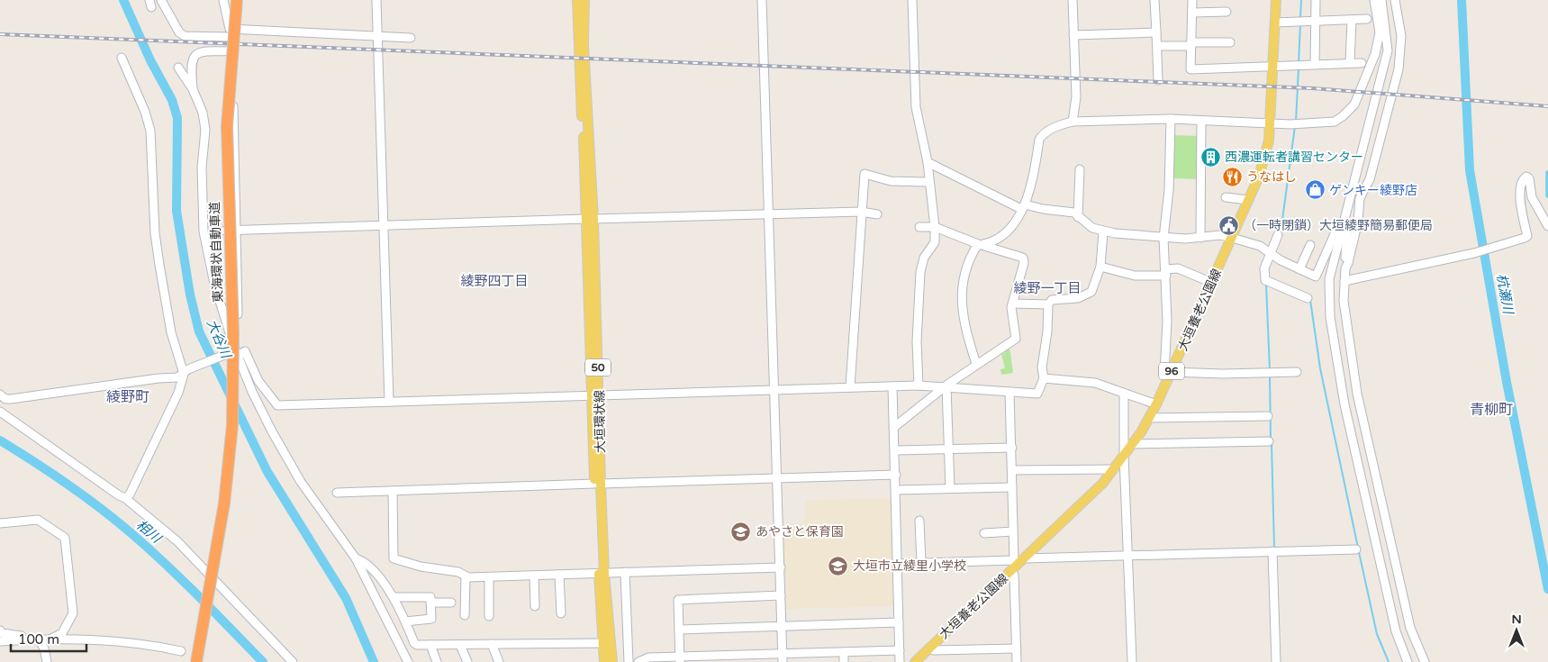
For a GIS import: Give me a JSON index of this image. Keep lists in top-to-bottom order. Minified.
{"streets":{"highway":["東海環状自動車道"],"main road":["大垣養老公園線","50","96","大垣環状線"]},"districts":["綾野四丁目","綾野一丁目","綾野町","青柳町"],"water":["杭瀬川","大谷川","相川"],"places":{"building":["西濃運転者講習センター"],"restaurant":["うなはし"],"shop":["ゲンキー綾野店"],"public building":["（一時閉鎖）大垣綾野簡易郵便局"],"school or university":["あやさと保育園","大垣市立綾里小学校"]},"scale_bar":"100 m","north":"top"}
